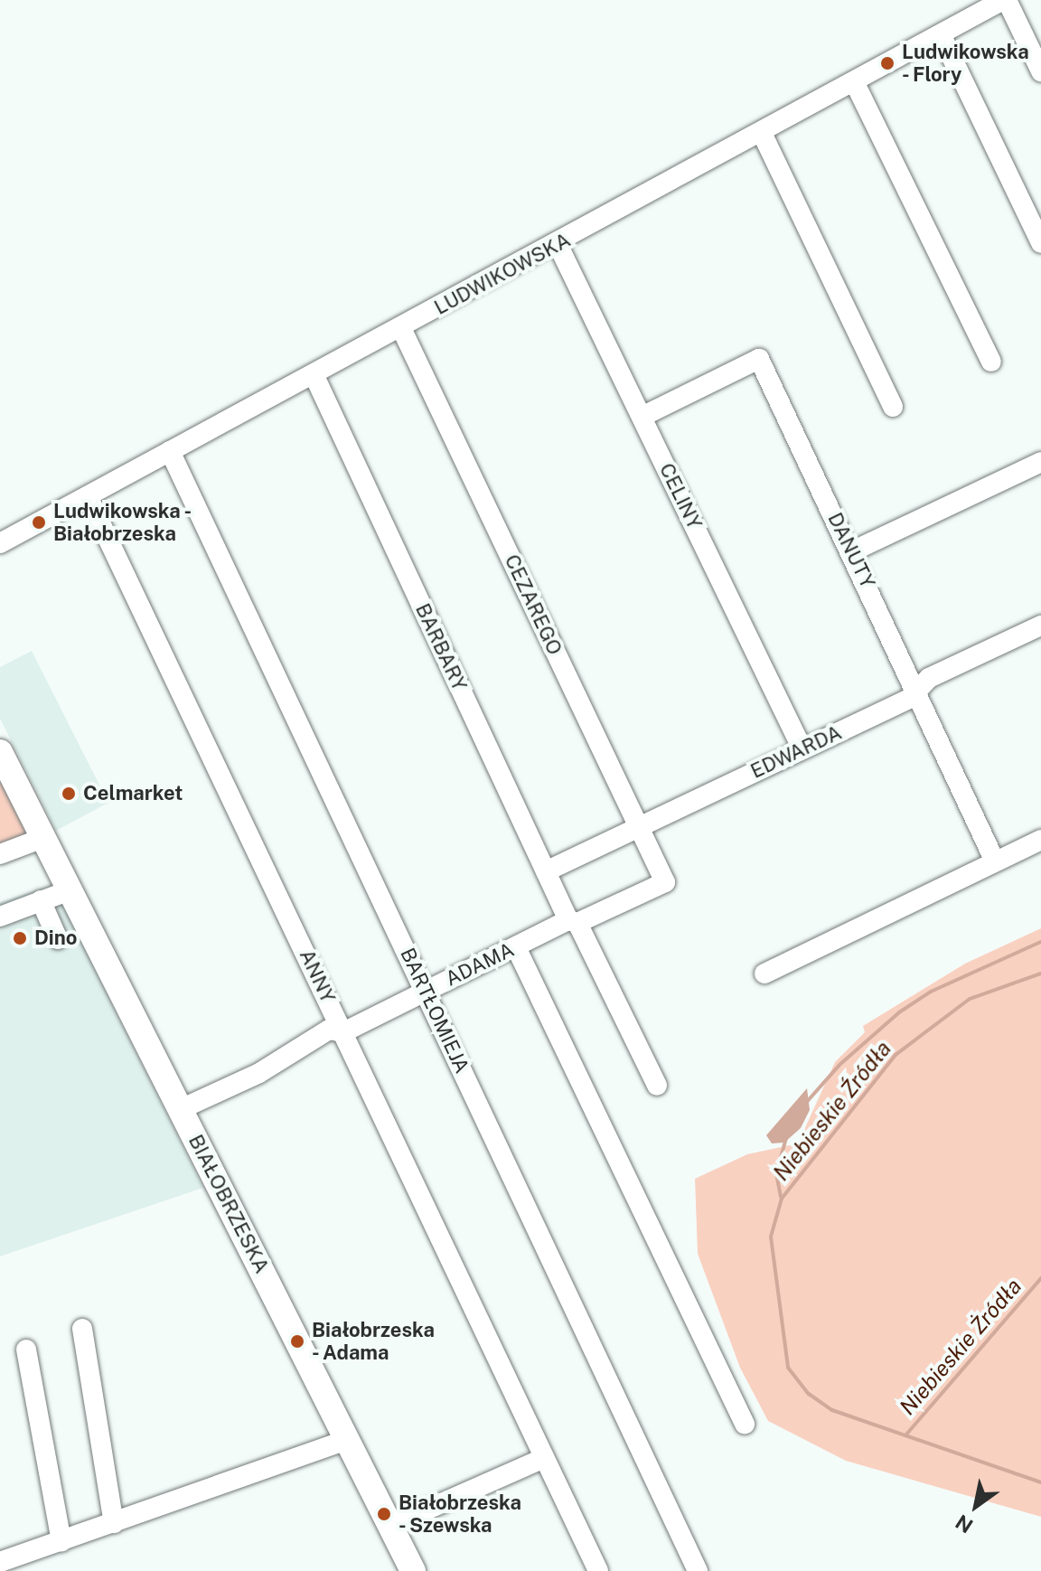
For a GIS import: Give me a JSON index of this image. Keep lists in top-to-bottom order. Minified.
{"streets":{"main road":["BIAŁOBRZESKA"],"street":["LUDWIKOWSKA","CELINY","DANUTY","CEZAREGO","BARBARY","EDWARDA","ADAMA","ANNY","BARTŁOMIEJA"]},"crossings":[["LUDWIKOWSKA","CELINY"],["LUDWIKOWSKA","CEZAREGO"],["LUDWIKOWSKA","BARBARY"],["LUDWIKOWSKA","ANNY"],["LUDWIKOWSKA","BARTŁOMIEJA"],["CELINY","DANUTY"],["CELINY","EDWARDA"],["DANUTY","EDWARDA"],["CEZAREGO","EDWARDA"],["CEZAREGO","ADAMA"],["BARBARY","EDWARDA"],["BARBARY","ADAMA"],["ADAMA","ANNY"],["ADAMA","BARTŁOMIEJA"],["ADAMA","BIAŁOBRZESKA"]],"water":["Niebieskie Źródła","Niebieskie Żródła"],"places":["Ludwikowska - Flory","Ludwikowska - Białobrzeska","Celmarket","Dino","Białobrzeska - Adama","Białobrzeska - Szewska"],"north":"bottom left"}
